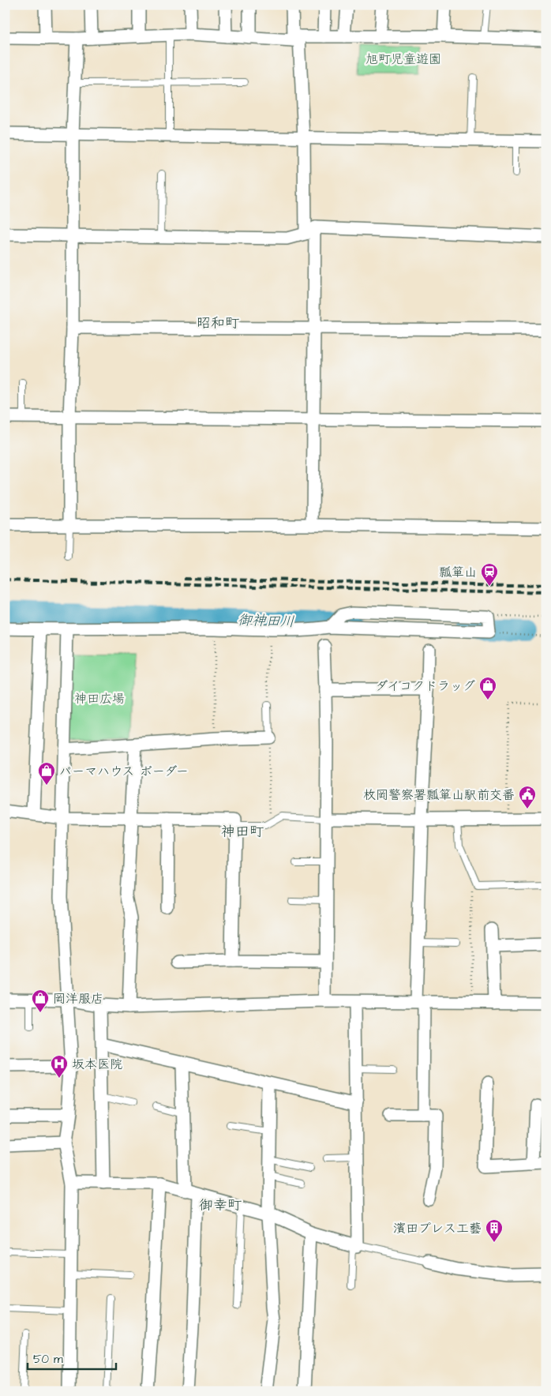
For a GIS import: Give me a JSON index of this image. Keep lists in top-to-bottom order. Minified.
{"districts":["昭和町","神田町","御幸町"],"water":["御神田川"],"parks":["旭町児童遊園","神田広場"],"places":{"station":["瓢箪山"],"shop":["ダイコクドラッグ","パーマハウス ボーダー","岡洋服店"],"public building":["枚岡警察署瓢箪山駅前交番"],"hospital":["坂本医院"],"building":["濱田プレス工藝"]},"scale_bar":"50 m"}
